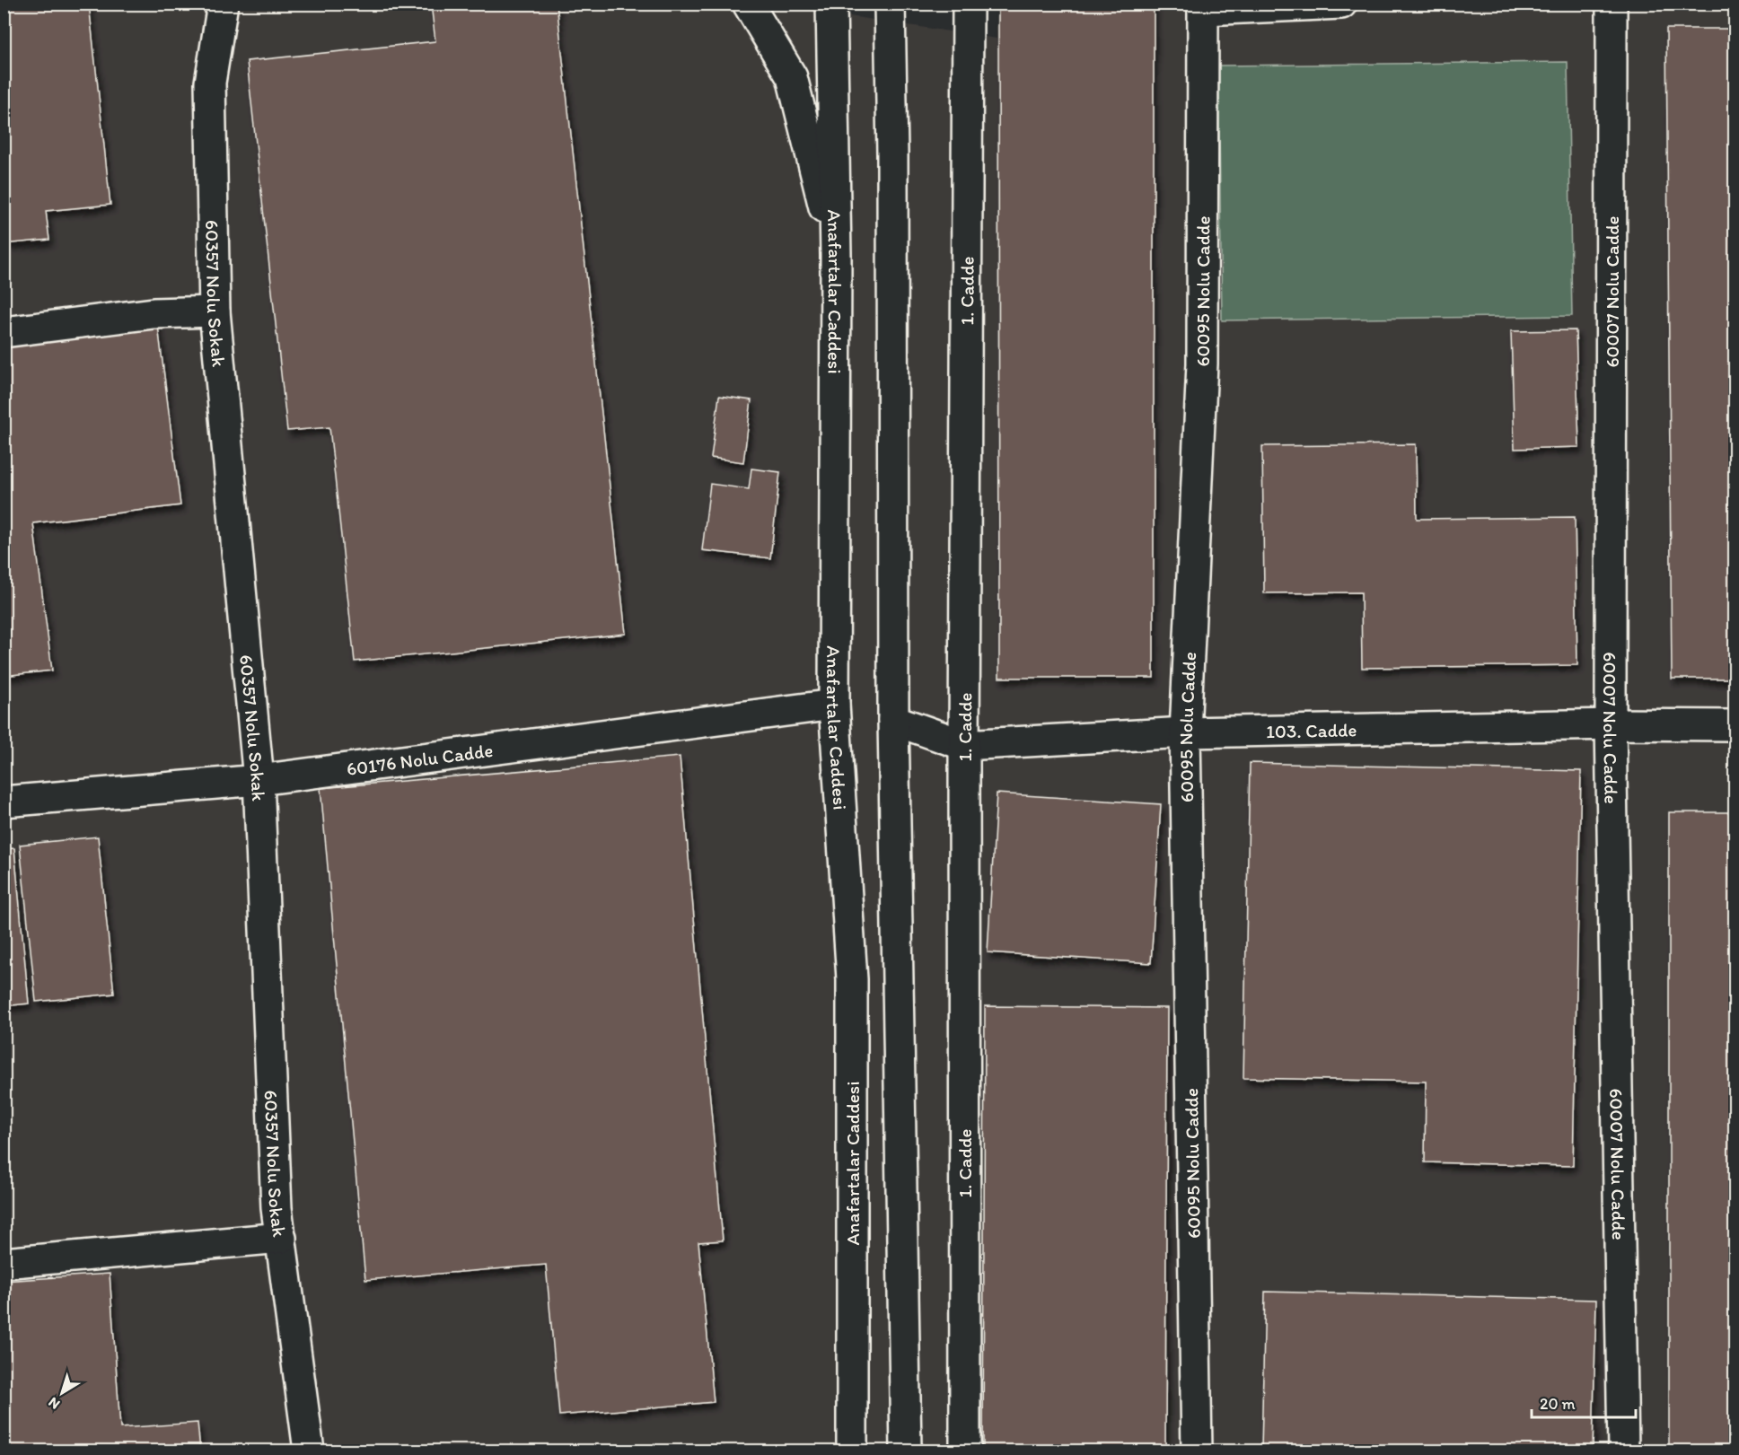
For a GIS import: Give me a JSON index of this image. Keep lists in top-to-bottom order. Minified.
{"streets":{"street":["Anafartalar Caddesi","1. Cadde","60095 Nolu Cadde","60007 Nolu Cadde","60357 Nolu Sokak","103. Cadde","60176 Nolu Cadde"]},"crossings":[["Anafartalar Caddesi","60176 Nolu Cadde"],["1. Cadde","103. Cadde"],["60095 Nolu Cadde","103. Cadde"],["60007 Nolu Cadde","103. Cadde"],["60357 Nolu Sokak","60176 Nolu Cadde"]],"scale_bar":"20 m","north":"bottom left"}
